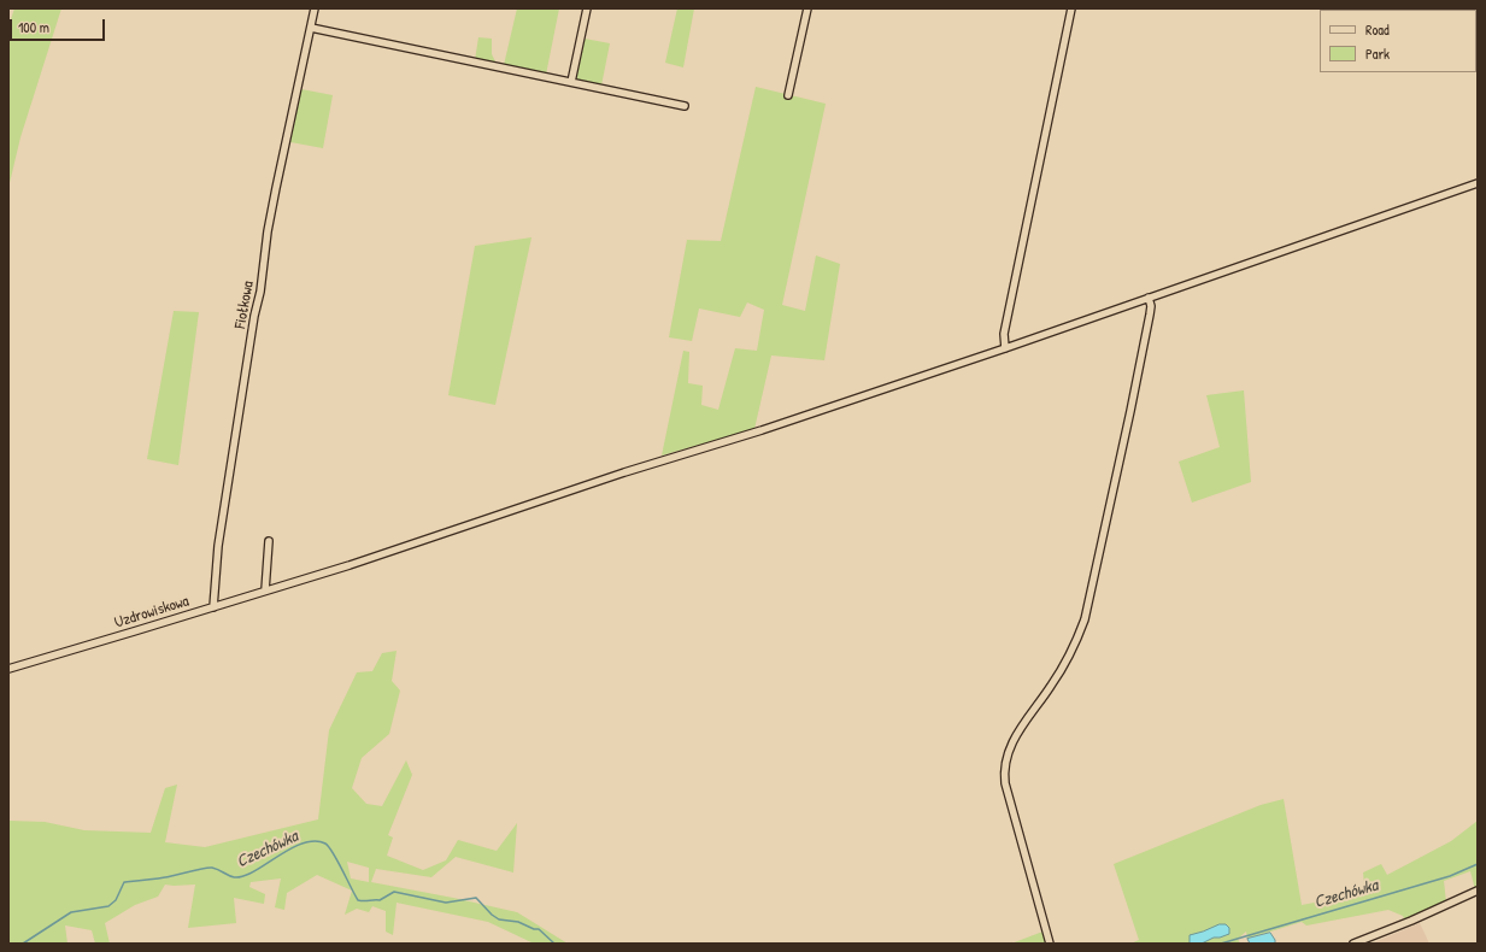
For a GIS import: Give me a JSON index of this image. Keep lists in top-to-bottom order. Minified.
{"streets":{"street":["Fiołkowa","Uzdrowiskowa"]},"crossings":[["Fiołkowa","Uzdrowiskowa"]],"water":["Czechówka"],"legend":["Road","Park"],"scale_bar":"100 m"}
